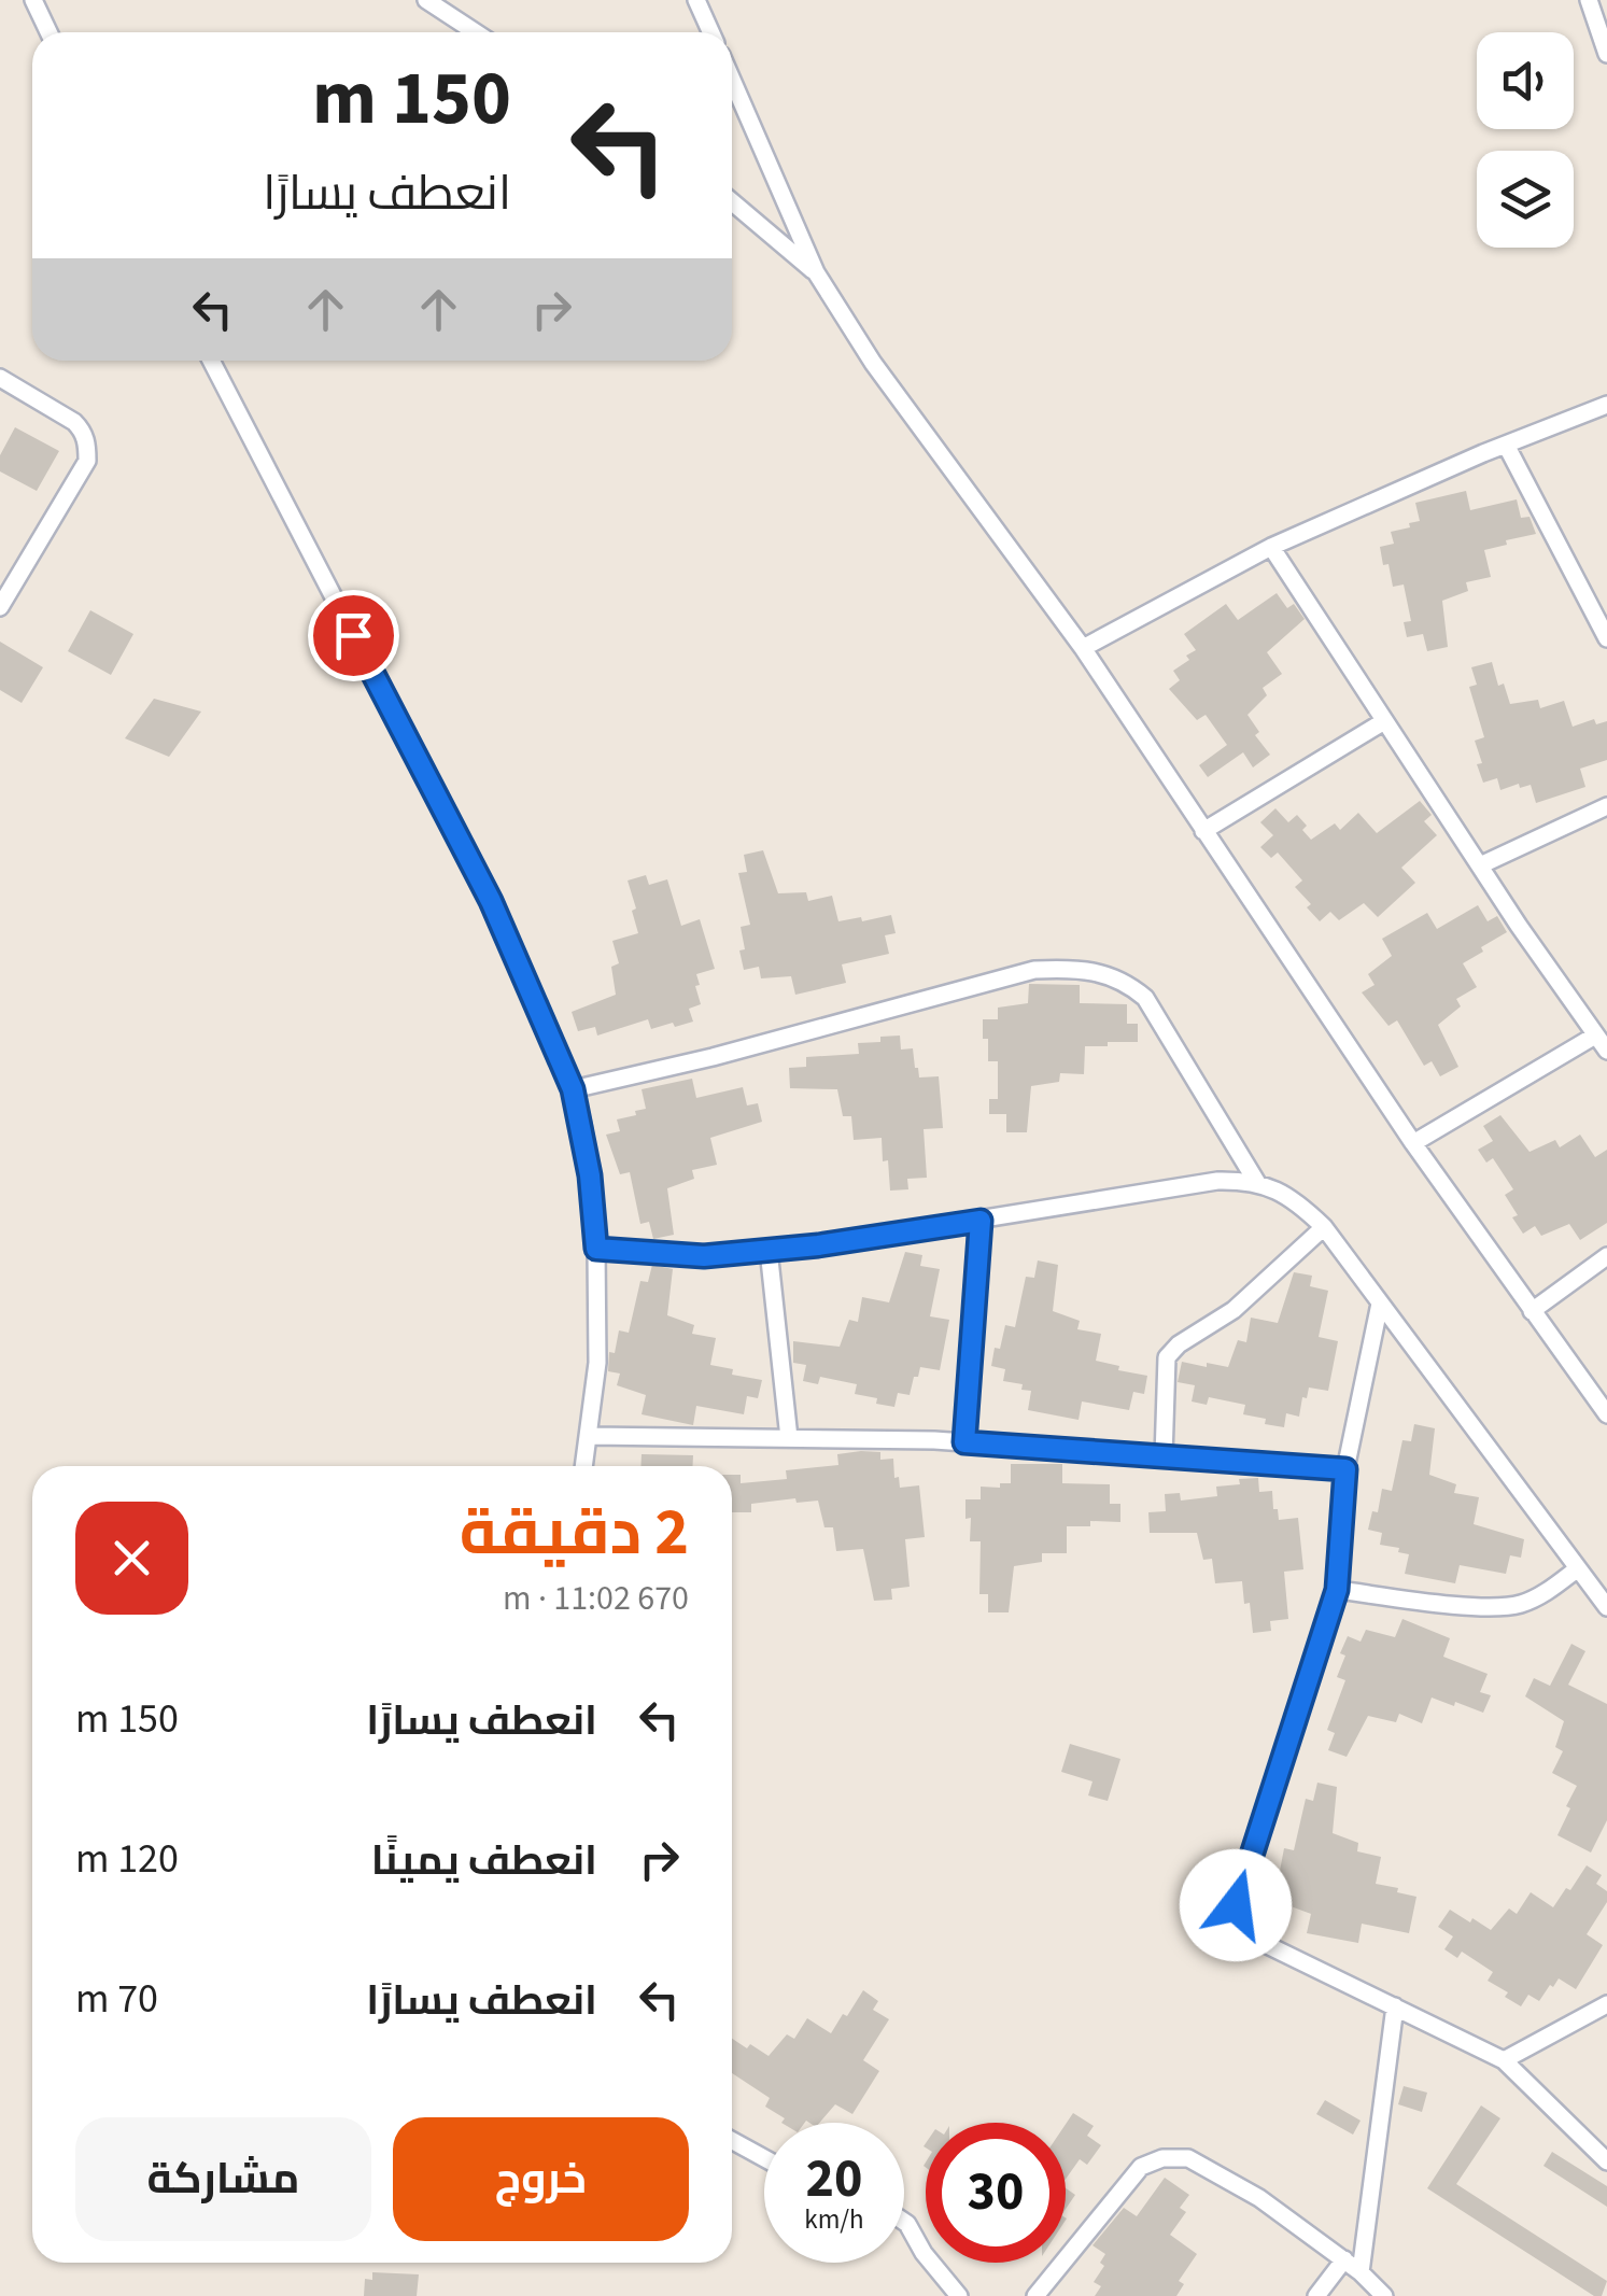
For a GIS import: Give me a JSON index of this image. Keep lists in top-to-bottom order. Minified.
{"page":{"turn":["150 m","انعطف يسارًا"],"heading":["2 دقيقة","670 m · 11:02"],"list":[{"name":"انعطف يسارًا","value":"150 m"},{"name":"انعطف يمينًا","value":"120 m"},{"name":"انعطف يسارًا","value":"70 m"}],"buttons":["خروج","مشاركة"],"speed":"20 km/h","limit":"30"}}
